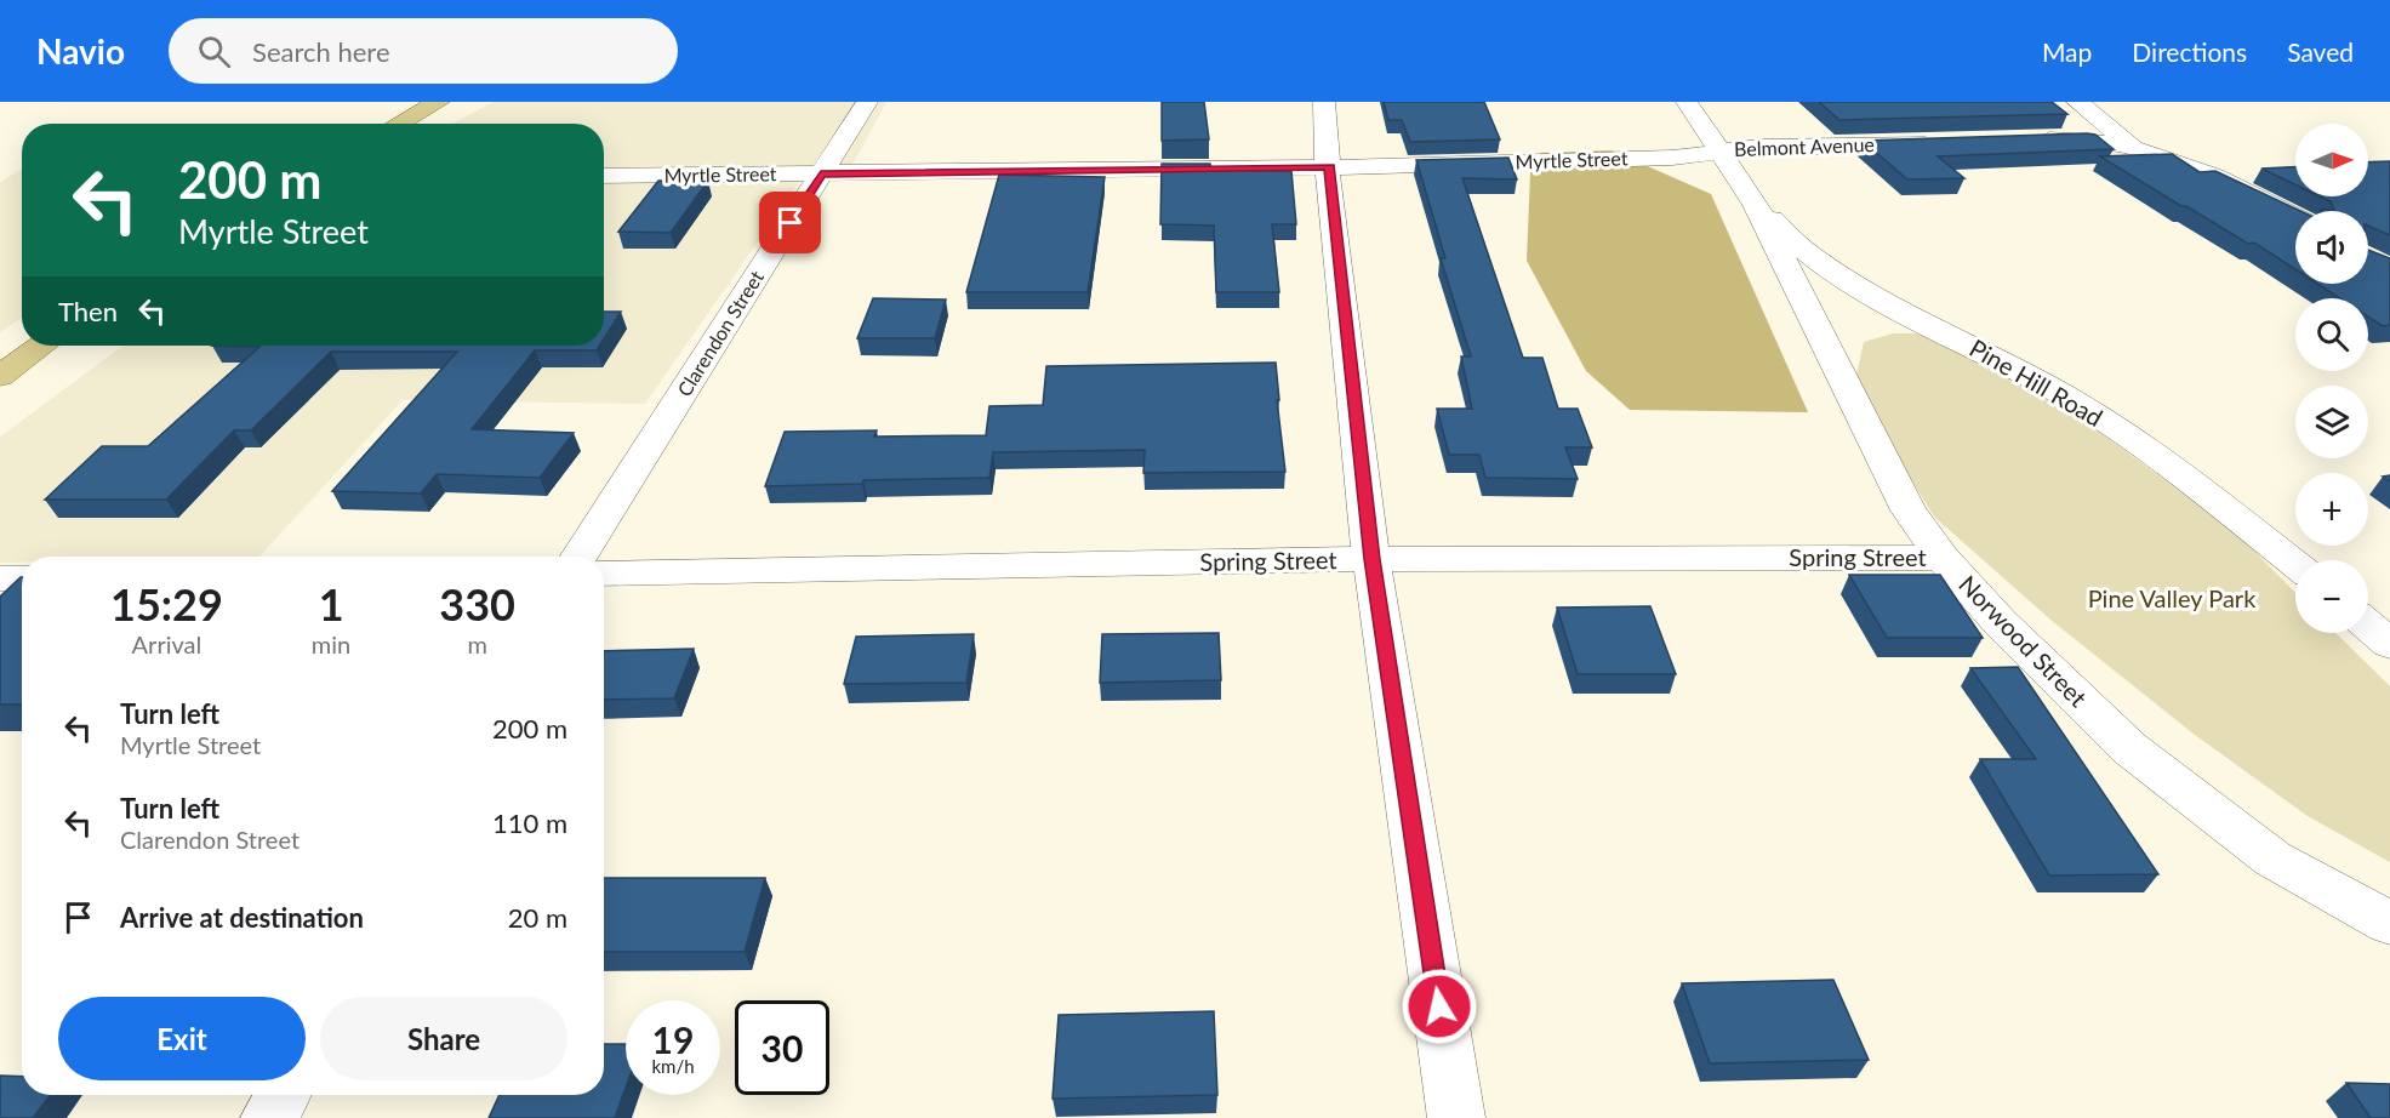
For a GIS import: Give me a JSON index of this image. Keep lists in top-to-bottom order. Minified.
{"streets":{"street":["Belmont Avenue","Myrtle Street","Clarendon Street","Pine Hill Road","Spring Street","Norwood Street"]},"crossings":[["Belmont Avenue","Myrtle Street"],["Belmont Avenue","Norwood Street"],["Myrtle Street","Clarendon Street"],["Myrtle Street","Norwood Street"],["Pine Hill Road","Norwood Street"],["Spring Street","Norwood Street"]],"parks":["Pine Valley Park"],"north":"right","page":{"header":"Navio","search":"Search here","nav":["Map","Directions","Saved"],"map_buttons":["+","−"],"turn":["200 m","Myrtle Street"],"then":"Then","eta":["15:29","Arrival","1","min","330","m"],"list":[{"name":"Turn left","note":"Myrtle Street","value":"200 m"},{"name":"Turn left","note":"Clarendon Street","value":"110 m"},{"name":"Arrive at destination","value":"20 m"}],"buttons":["Exit","Share"],"speed":"19 km/h","limit":"30"}}
